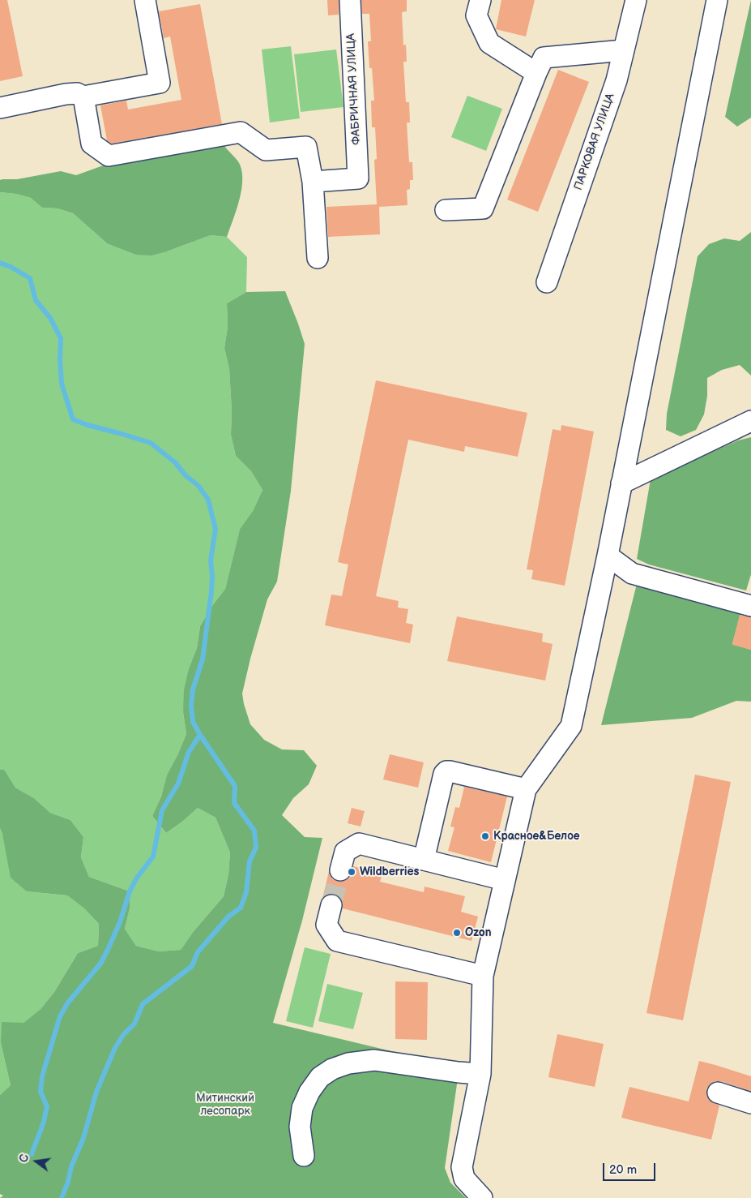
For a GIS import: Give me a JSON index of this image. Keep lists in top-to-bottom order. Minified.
{"streets":{"street":["ФАБРИЧНАЯ УЛИЦА","ПАРКОВАЯ УЛИЦА"]},"parks":["Митинский лесопарк"],"places":["Красное&Белое","Wildberries","Ozon"],"scale_bar":"20 m","north":"left"}
